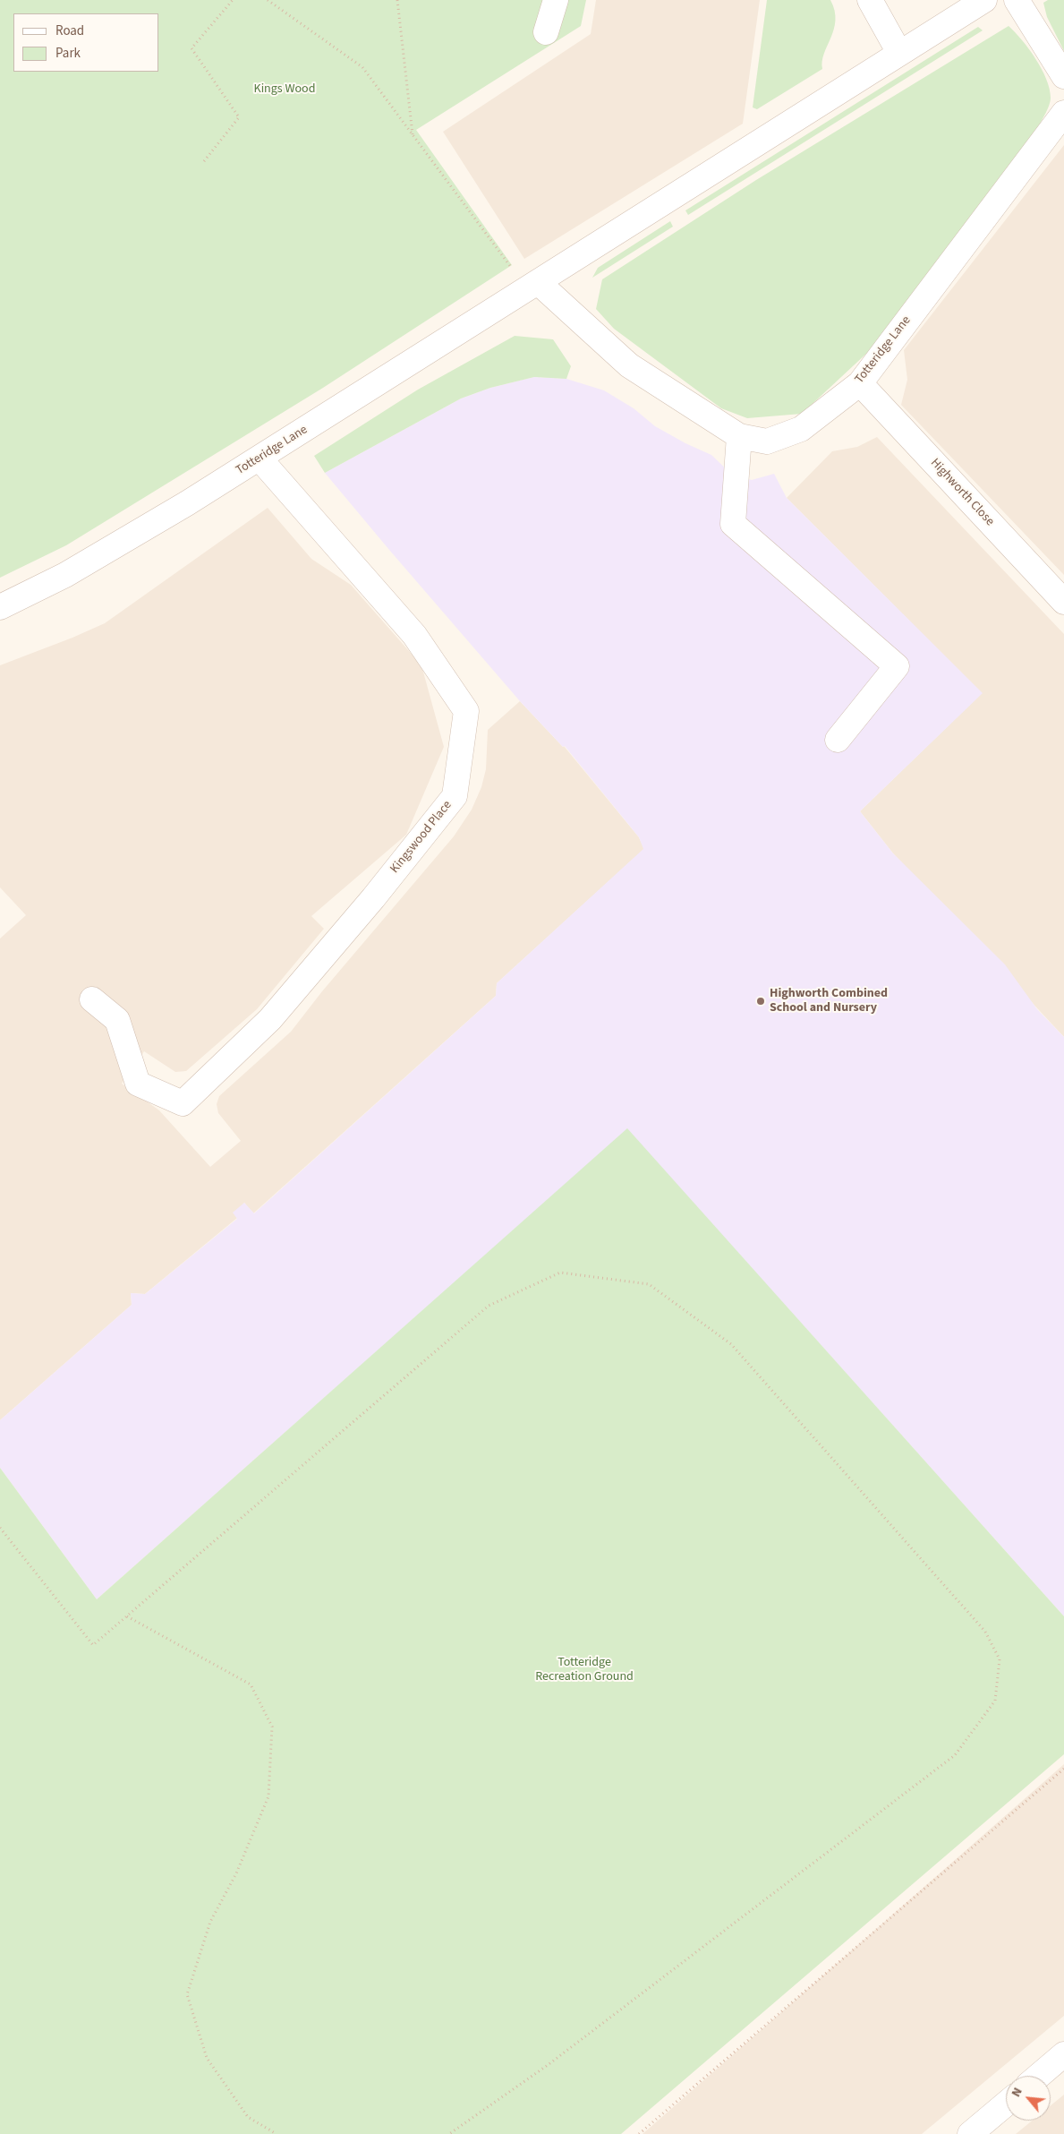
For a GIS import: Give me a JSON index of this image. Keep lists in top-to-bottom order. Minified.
{"streets":{"street":["Totteridge Lane","Highworth Close","Kingswood Place"]},"crossings":[["Totteridge Lane","Highworth Close"],["Totteridge Lane","Kingswood Place"]],"parks":["Kings Wood","Totteridge Recreation Ground"],"places":["Highworth Combined School and Nursery"],"legend":["Road","Park"],"north":"top left"}
